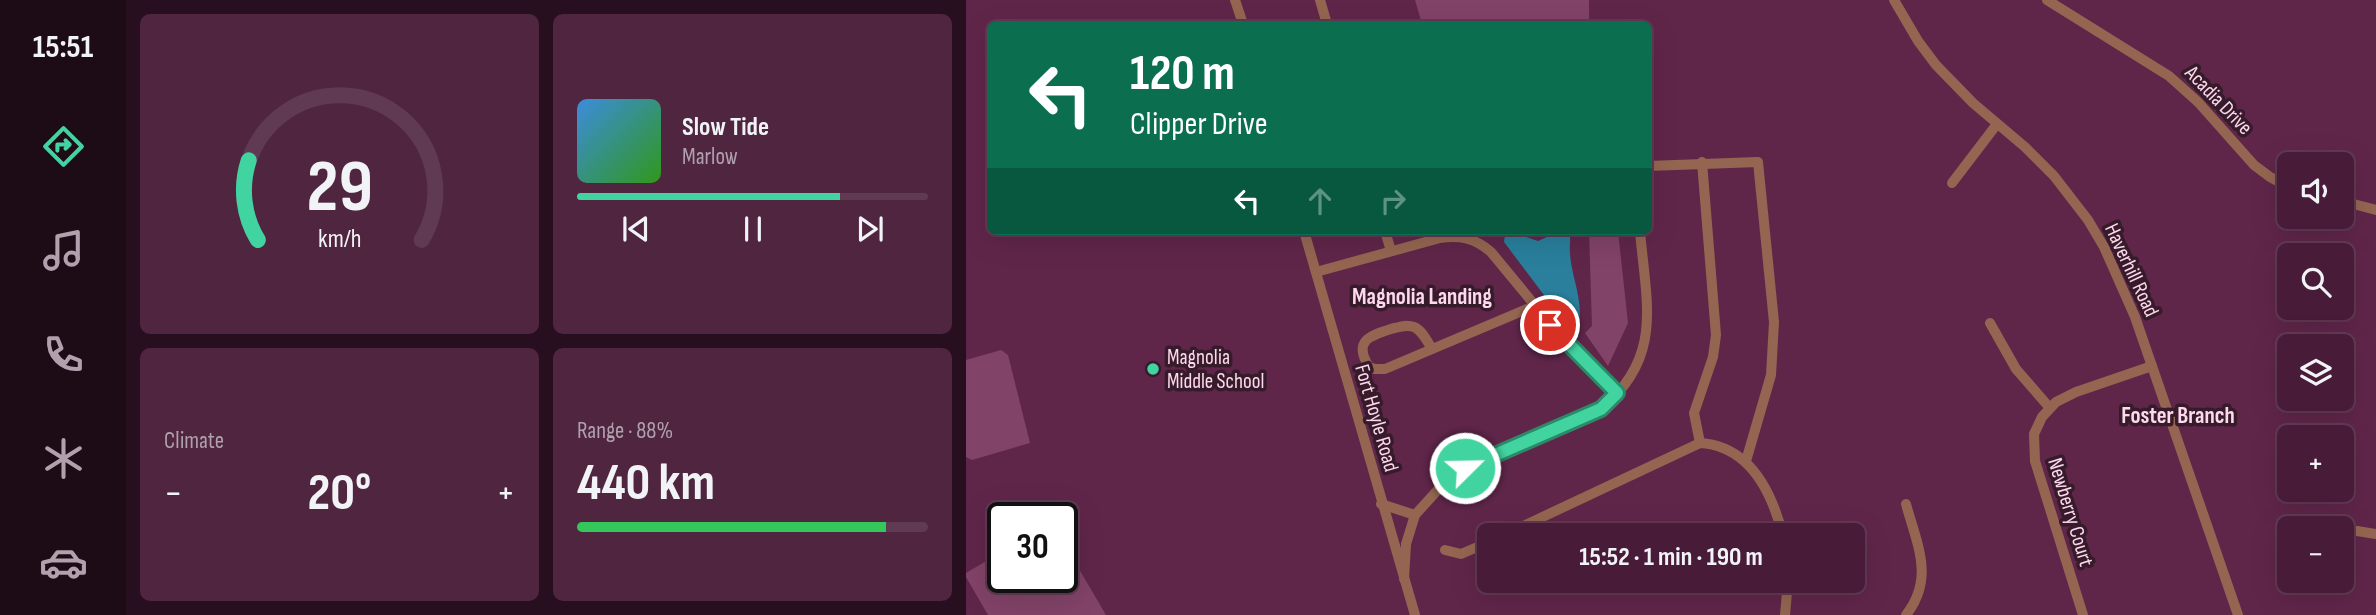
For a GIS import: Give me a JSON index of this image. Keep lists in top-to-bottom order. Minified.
{"streets":{"street":["Acadia Drive","Haverhill Road","Fort Hoyle Road","Newberry Court"]},"districts":["Magnolia Landing","Foster Branch"],"places":["Magnolia Middle School"],"page":{"tabs":"15:51","turn":["120 m","Clipper Drive"],"song":["Slow Tide","Marlow"],"map_buttons":["+","−"],"tile":["Climate",["Range · 88%","440 km"]],"heat":["−","20°","+"],"limit":"30","trip":"15:52 · 1 min · 190 m","gauge":["29","km/h"]}}
